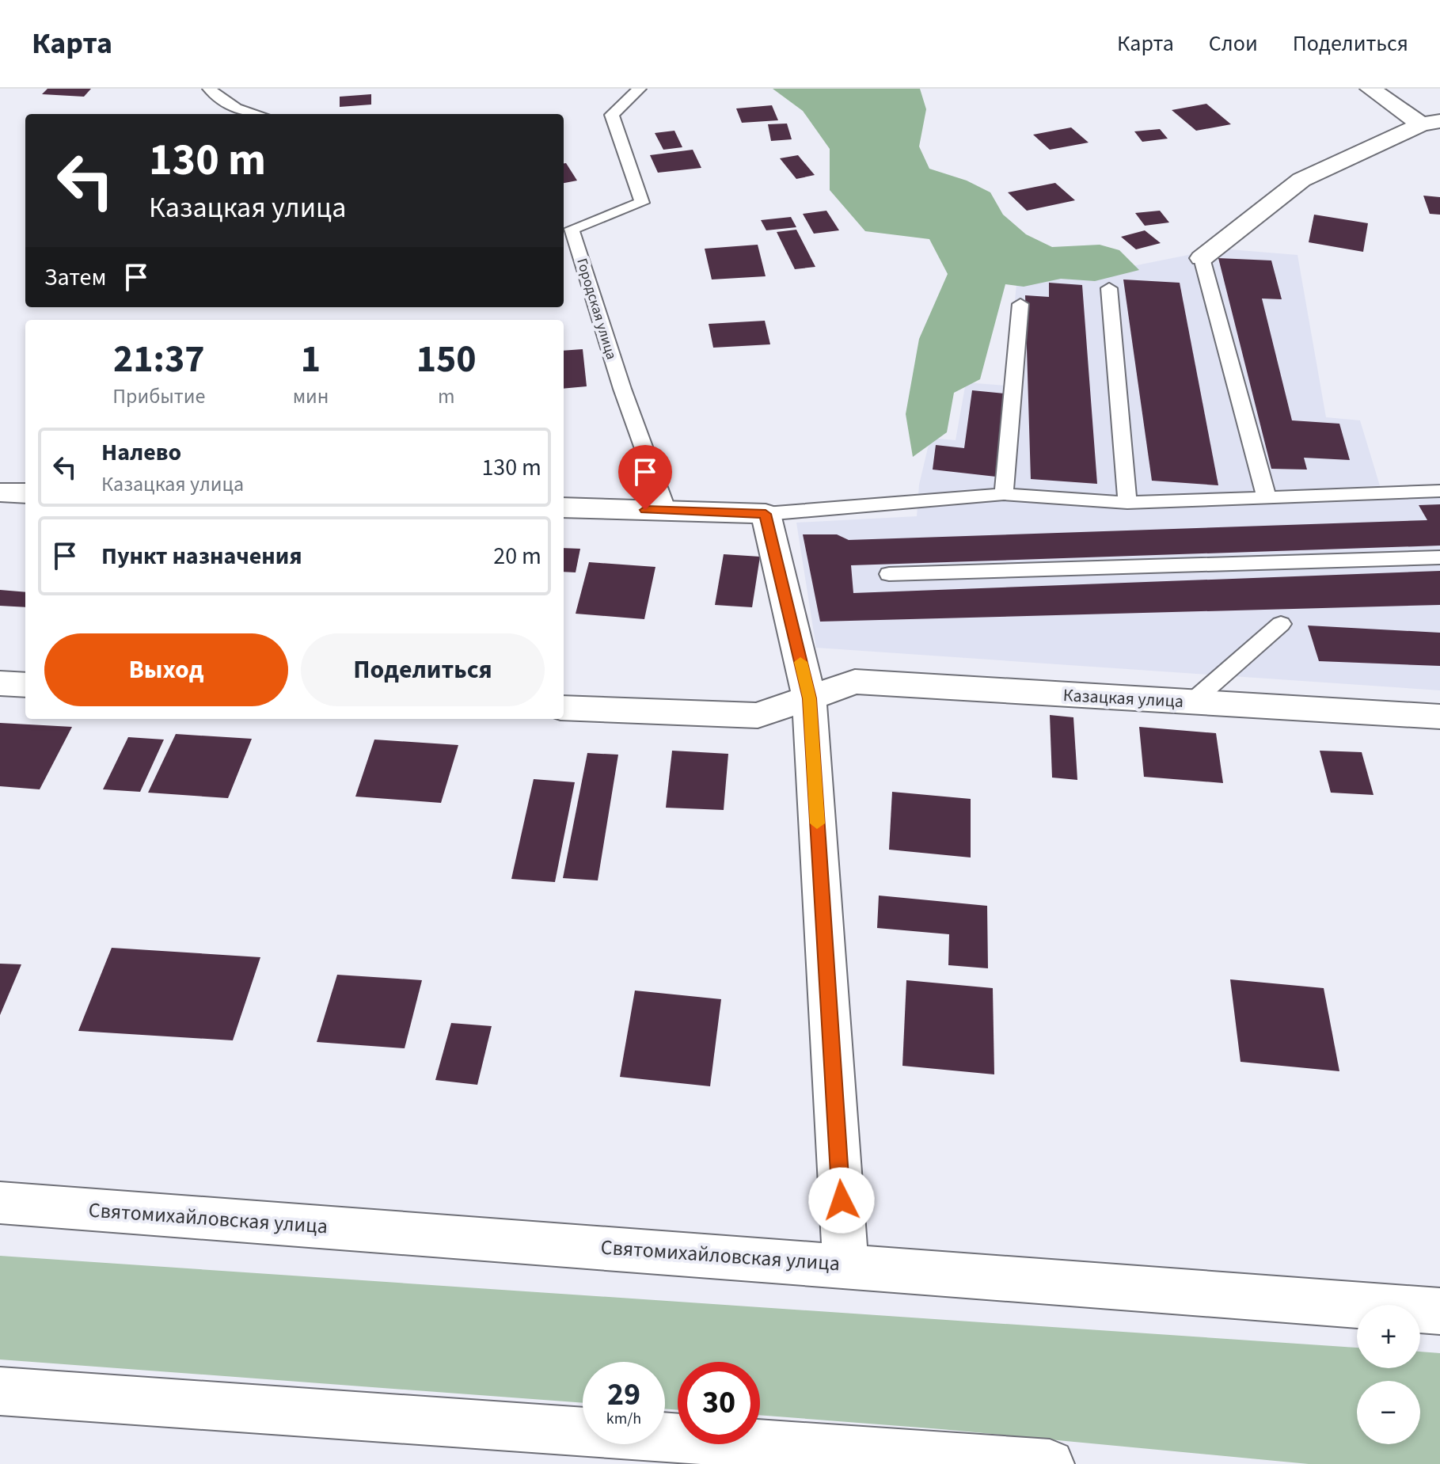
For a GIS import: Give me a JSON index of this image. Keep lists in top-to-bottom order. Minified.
{"streets":{"street":["Казацкая улица","Святомихайловская улица"],"lane":["Городская улица"]},"page":{"header":"Карта","nav":["Карта","Слои","Поделиться"],"turn":["130 m","Казацкая улица"],"then":"Затем","eta":["21:37","Прибытие","1","мин","150","m"],"list":[{"name":"Налево","note":"Казацкая улица","value":"130 m"},{"name":"Пункт назначения","value":"20 m"}],"buttons":["Выход","Поделиться"],"map_buttons":["+","−"],"speed":"29 km/h","limit":"30"}}
